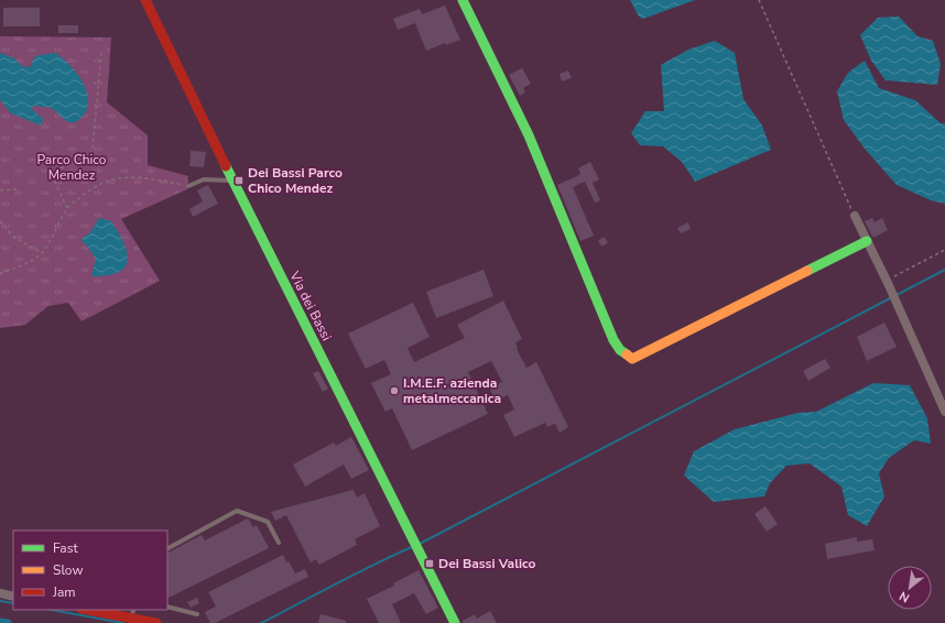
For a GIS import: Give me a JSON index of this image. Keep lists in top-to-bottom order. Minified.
{"streets":{"street":["Via dei Bassi"]},"parks":["Parco Chico Mendez"],"places":{"transit":["Dei Bassi Parco Chico Mendez","Dei Bassi Valico"],"other":["I.M.E.F. azienda metalmeccanica"]},"legend":["Fast","Slow","Jam"],"north":"bottom left"}
